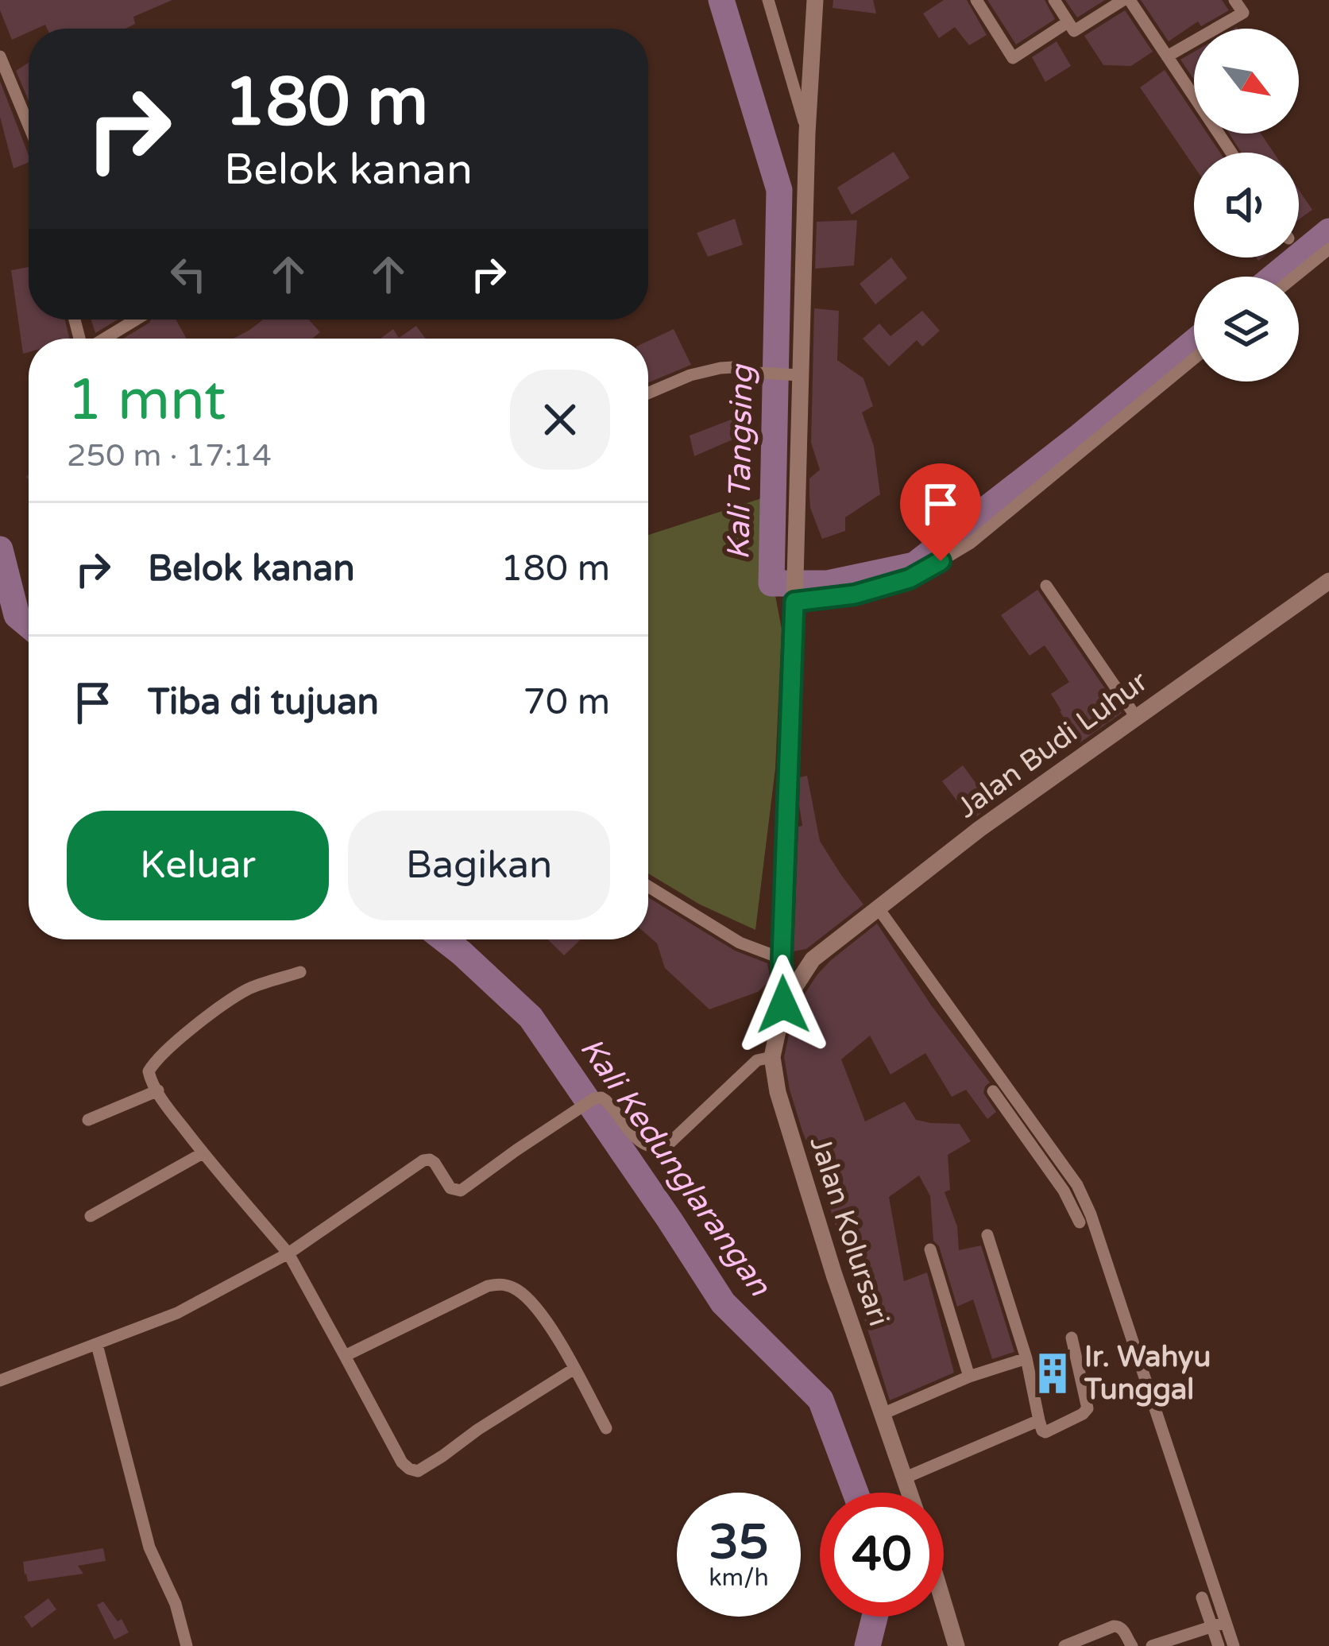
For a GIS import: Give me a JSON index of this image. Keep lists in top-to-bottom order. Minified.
{"streets":{"street":["Jalan Budi Luhur","Jalan Kolursari"]},"crossings":[["Jalan Budi Luhur","Jalan Kolursari"]],"water":["Kali Tangsing","Kali Kedunglarangan"],"places":{"building":["Ir. Wahyu Tunggal"]},"north":"bottom right","page":{"turn":["180 m","Belok kanan"],"heading":["1 mnt","250 m · 17:14"],"list":[{"name":"Belok kanan","value":"180 m"},{"name":"Tiba di tujuan","value":"70 m"}],"buttons":["Keluar","Bagikan"],"speed":"35 km/h","limit":"40"}}
